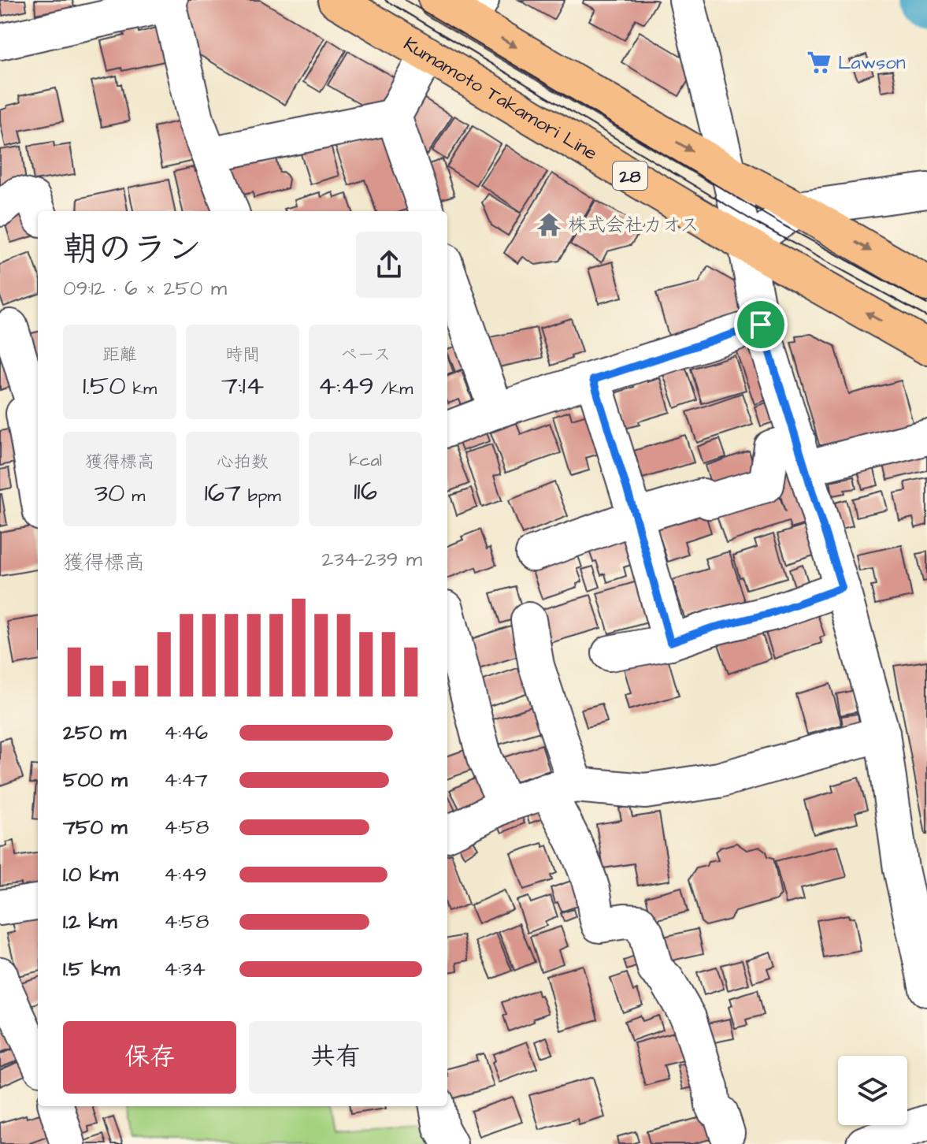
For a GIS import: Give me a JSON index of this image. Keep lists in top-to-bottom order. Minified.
{"streets":{"main road":["Kumamoto Takamori Line","28"]},"places":{"supermarket":["Lawson"],"temple":["株式会社カオス"]},"page":{"heading":["朝のラン","09:12 · 6 × 250 m"],"stats":[["距離","1.50 km"],["時間","7:14"],["ペース","4:49 /km"],["獲得標高","30 m"],["心拍数","167 bpm"],["kcal","116"]],"chart":["獲得標高","234–239 m"],"list":[{"name":"250 m","note":"4:46"},{"name":"500 m","note":"4:47"},{"name":"750 m","note":"4:58"},{"name":"1.0 km","note":"4:49"},{"name":"1.2 km","note":"4:58"},{"name":"1.5 km","note":"4:34"}],"buttons":["保存","共有"]}}
